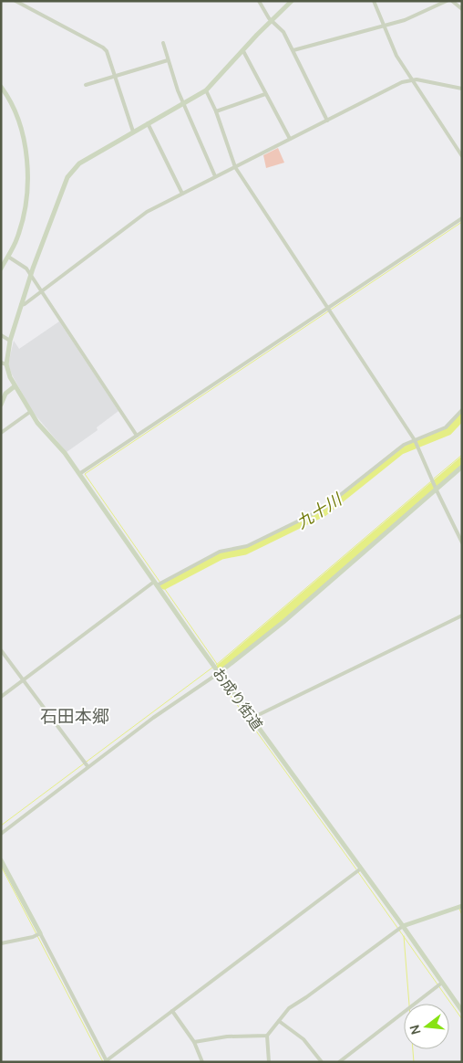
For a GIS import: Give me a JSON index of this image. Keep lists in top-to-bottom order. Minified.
{"streets":{"street":["お成り街道"]},"districts":["石田本郷"],"water":["九十川"],"north":"left"}
